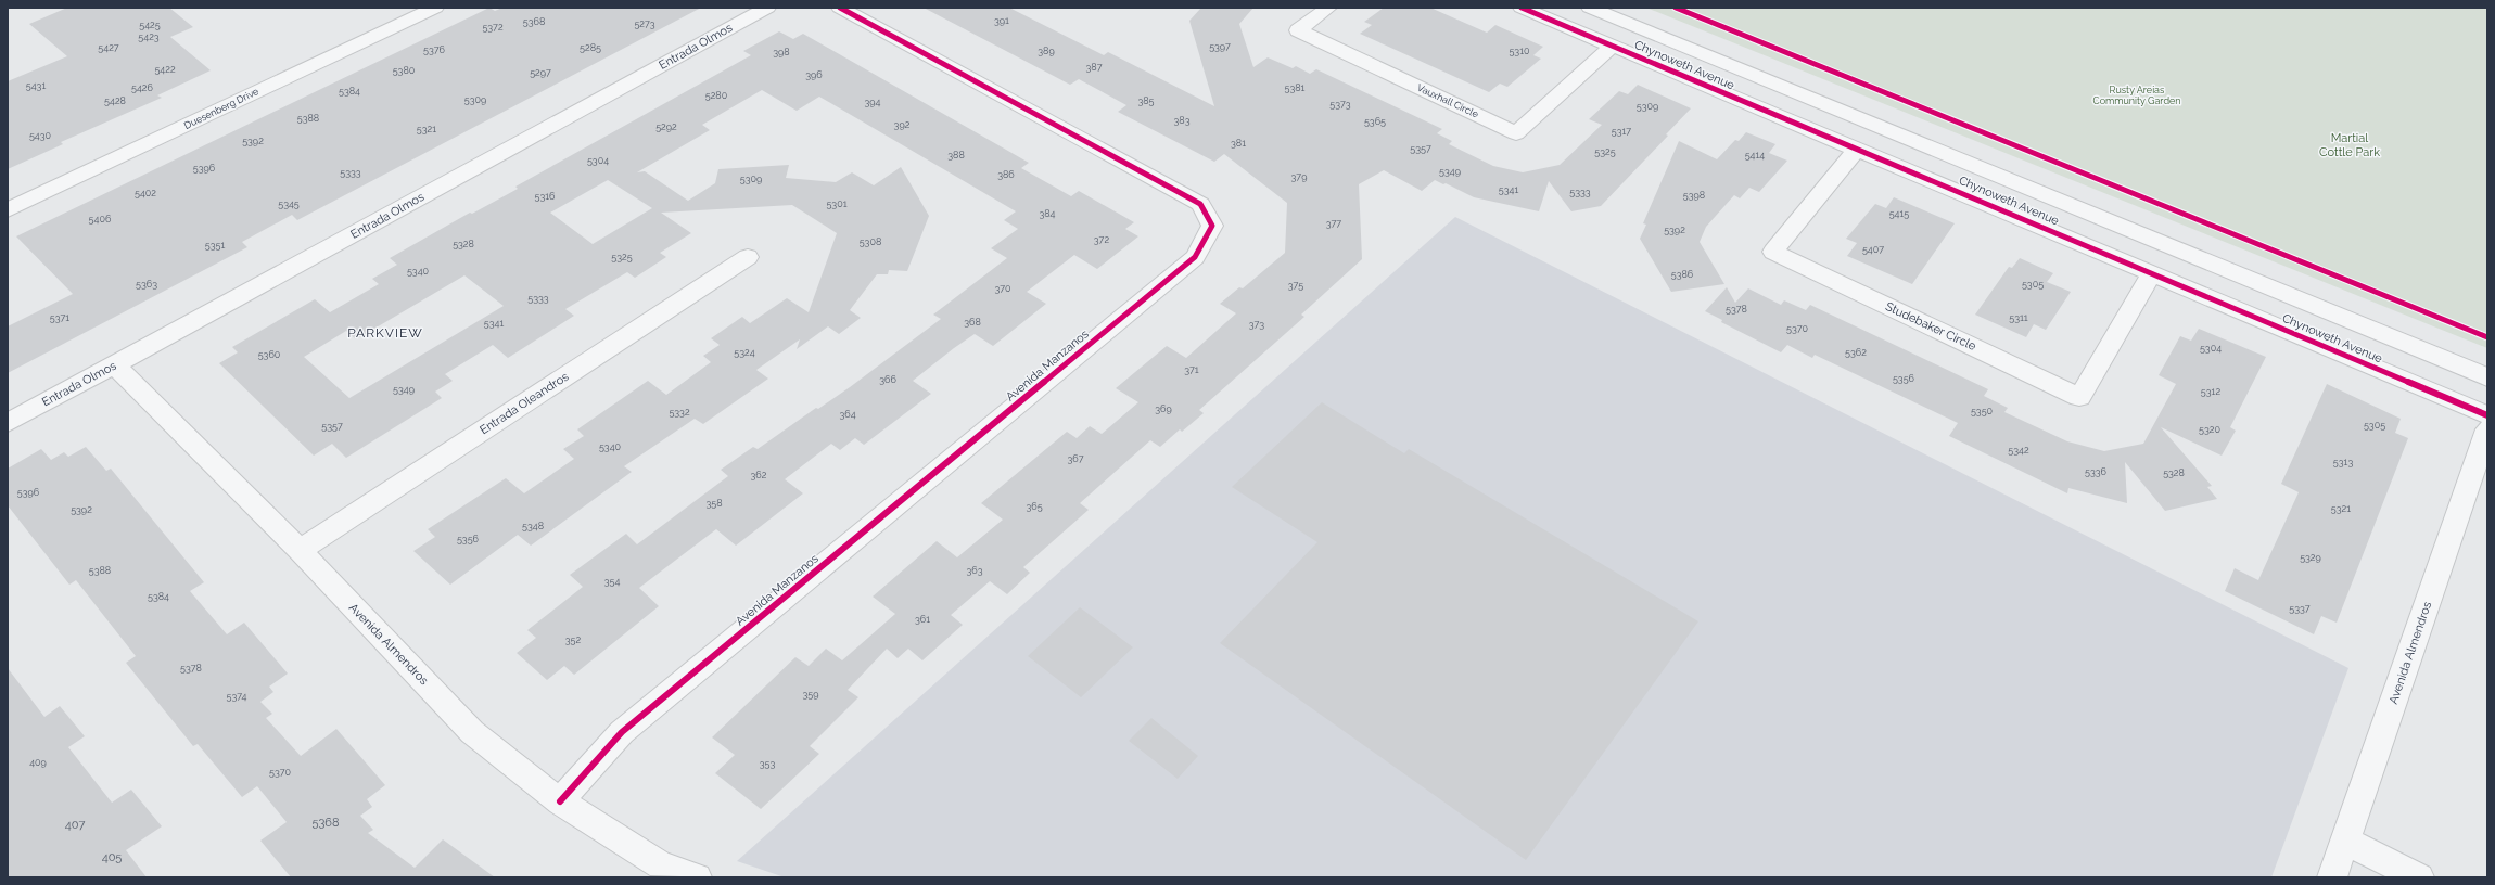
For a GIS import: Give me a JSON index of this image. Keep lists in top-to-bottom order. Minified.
{"streets":{"street":["Entrada Olmos","Chynoweth Avenue","Vauxhall Circle","Duesenberg Drive","Studebaker Circle","Avenida Manzanos","Entrada Oleandros","Avenida Almendros"]},"crossings":[["Entrada Olmos","Avenida Almendros"],["Chynoweth Avenue","Vauxhall Circle"],["Chynoweth Avenue","Studebaker Circle"],["Avenida Manzanos","Avenida Almendros"],["Entrada Oleandros","Avenida Almendros"]],"districts":["PARKVIEW"],"parks":["Rusty Areias Community Garden","Martial Cottle Park"],"house_numbers":["391","5368","5273","5425","5372","5423","5397","5427","5285","5376","389","5310","398","387","5422","5380","5297","396","5431","5426","5381","5384","5280","5309","5428","385","394","5373","5309","5388","383","5365","392","5292","5321","5317","5430","5392","381","5357","5325","388","5414","5304","5396","5349","5333","386","379","5309","5341","5333","5402","5398","5316","5345","5301","384","5415","5406","377","5392","372","5308","5328","5351","5407","5325","5340","5386","5363","5305","375","370","5333","5378","5371","5311","368","5341","373","5370","5304","5324","5362","5360","371","5356","366","5349","5312","369","5350","5332","364","5305","5357","5320","5340","5342","367","5313","5336","5328","362","5396","358","365","5321","5392","5348","5356","5329","5388","363","354","5384","5337","361","352","5378","359","5374","409","353","5370","5368","407","405"]}
